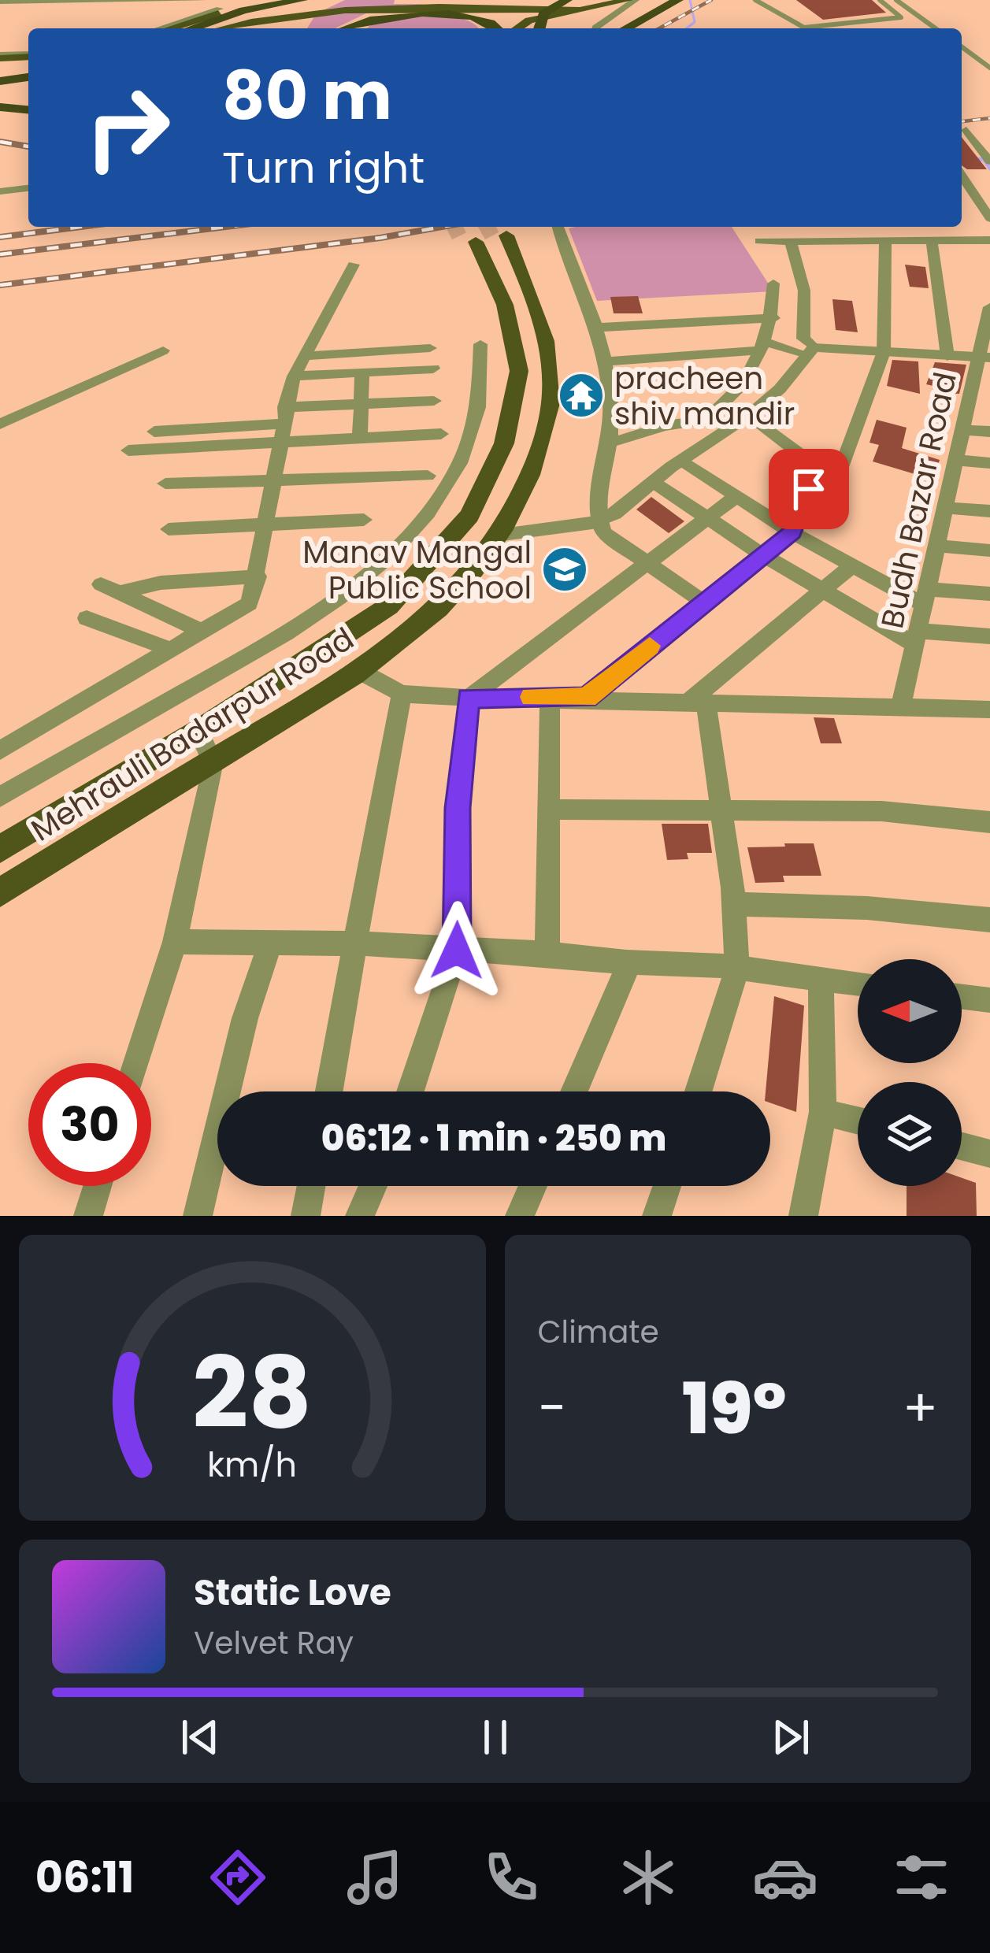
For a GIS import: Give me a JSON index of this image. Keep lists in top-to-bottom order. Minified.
{"streets":{"main road":["Mehrauli Badarpur Road"],"street":["Budh Bazar Road"]},"places":{"temple":["pracheen shiv mandir"],"school or university":["Manav Mangal Public School"]},"north":"left","page":{"turn":["80 m","Turn right"],"limit":"30","trip":"06:12 · 1 min · 250 m","tile":"Climate","heat":["−","19°","+"],"song":["Static Love","Velvet Ray"],"tabs":"06:11","gauge":["28","km/h"]}}
